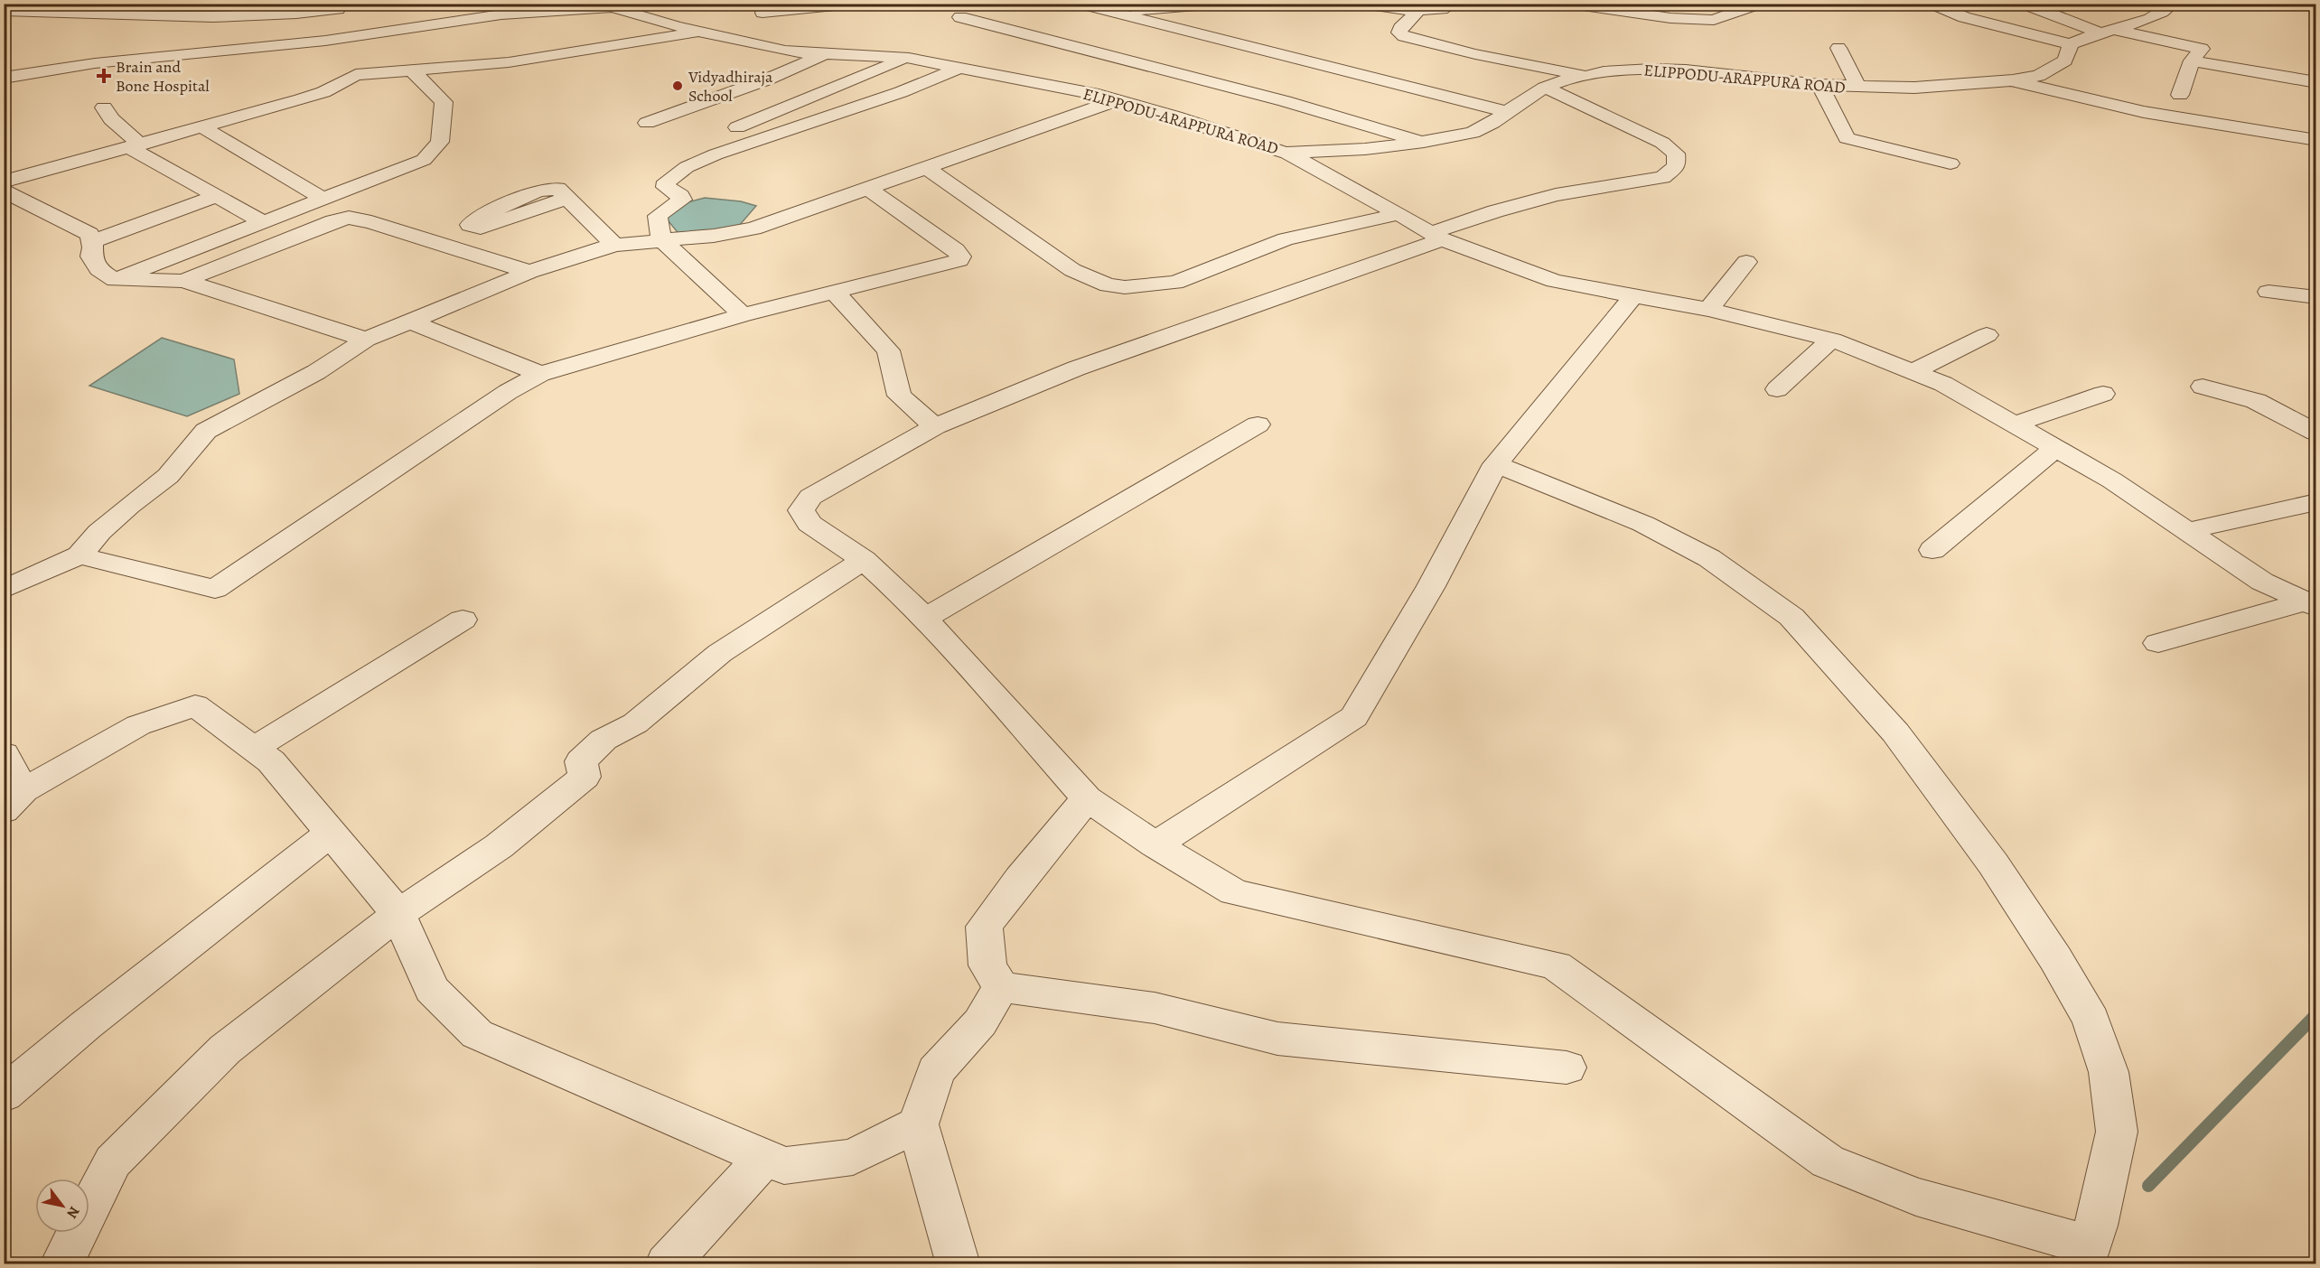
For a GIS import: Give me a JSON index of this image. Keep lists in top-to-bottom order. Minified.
{"streets":{"street":["ELIPPODU-ARAPPURA ROAD"]},"places":{"health":["Brain and Bone Hospital"],"other":["Vidyadhiraja School"]},"north":"bottom right"}
